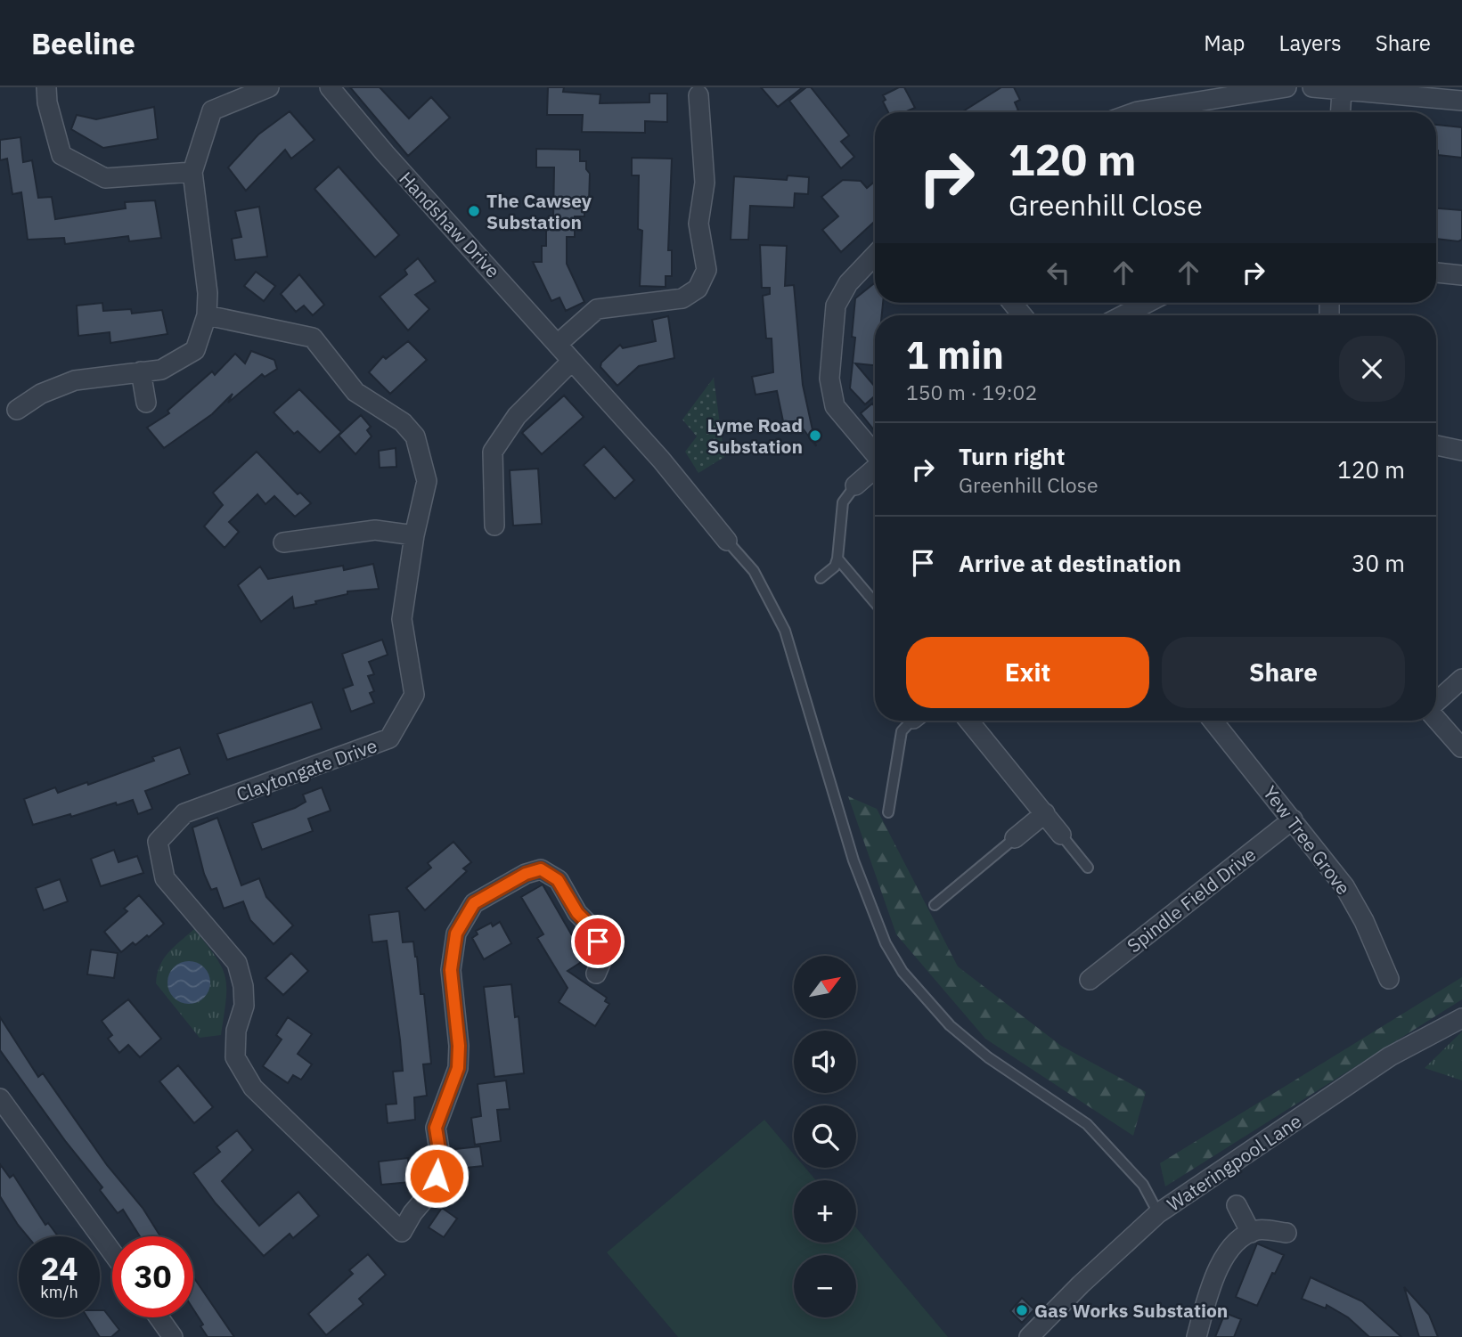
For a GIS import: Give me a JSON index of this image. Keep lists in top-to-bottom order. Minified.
{"streets":{"street":["Handshaw Drive","Claytongate Drive","Yew Tree Grove","Spindle Field Drive","Wateringpool Lane"]},"crossings":[["Yew Tree Grove","Spindle Field Drive"]],"places":["The Cawsey Substation","Lyme Road Substation","Gas Works Substation"],"north":"top right","page":{"header":"Beeline","nav":["Map","Layers","Share"],"turn":["120 m","Greenhill Close"],"heading":["1 min","150 m · 19:02"],"list":[{"name":"Turn right","note":"Greenhill Close","value":"120 m"},{"name":"Arrive at destination","value":"30 m"}],"buttons":["Exit","Share"],"map_buttons":["+","−"],"speed":"24 km/h","limit":"30"}}
